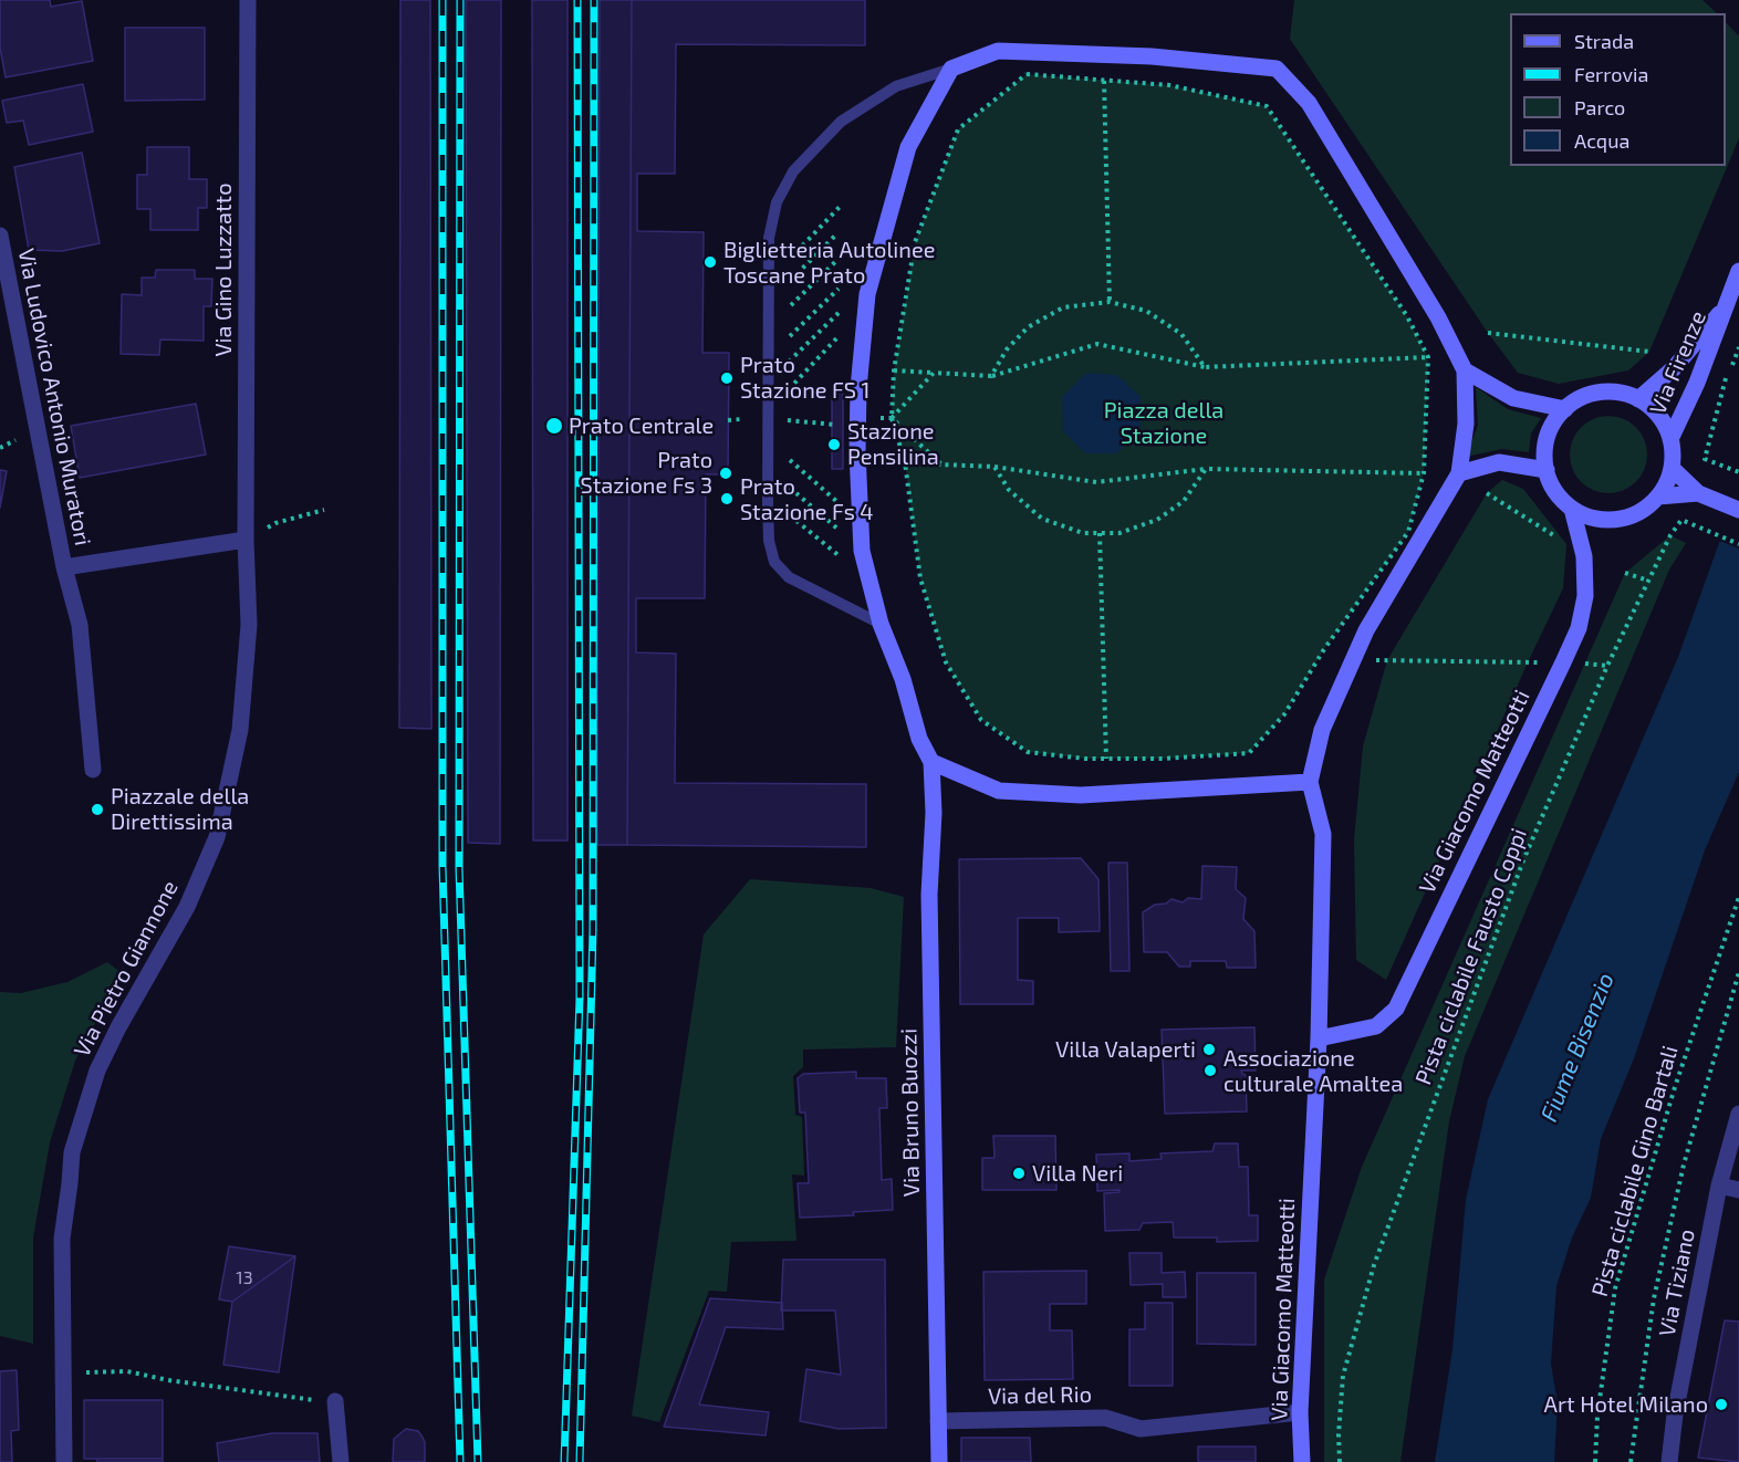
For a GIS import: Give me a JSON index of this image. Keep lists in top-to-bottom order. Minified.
{"streets":{"street":["Via Gino Luzzatto","Via Firenze","Via Ludovico Antonio Muratori","Via Giacomo Matteotti","Via Pietro Giannone","Via Bruno Buozzi","Via Tiziano","Via del Rio"],"path":["Pista ciclabile Fausto Coppi","Pista ciclabile Gino Bartali"]},"crossings":[["Via Gino Luzzatto","Via Ludovico Antonio Muratori"],["Via Gino Luzzatto","Via Pietro Giannone"],["Via Firenze","Via Giacomo Matteotti"],["Via Ludovico Antonio Muratori","Via Pietro Giannone"],["Via Giacomo Matteotti","Via del Rio"],["Via Bruno Buozzi","Via del Rio"]],"water":["Fiume Bisenzio"],"parks":["Piazza della Stazione"],"places":["Biglietteria Autolinee Toscane Prato","Prato Stazione FS 1","Prato Centrale","Stazione Pensilina","Prato Stazione Fs 3","Prato Stazione Fs 4","Piazzale della Direttissima","Villa Valaperti","Associazione culturale Amaltea","Villa Neri","Art Hotel Milano"],"house_numbers":["13"],"legend":["Strada","Ferrovia","Parco","Acqua"]}
